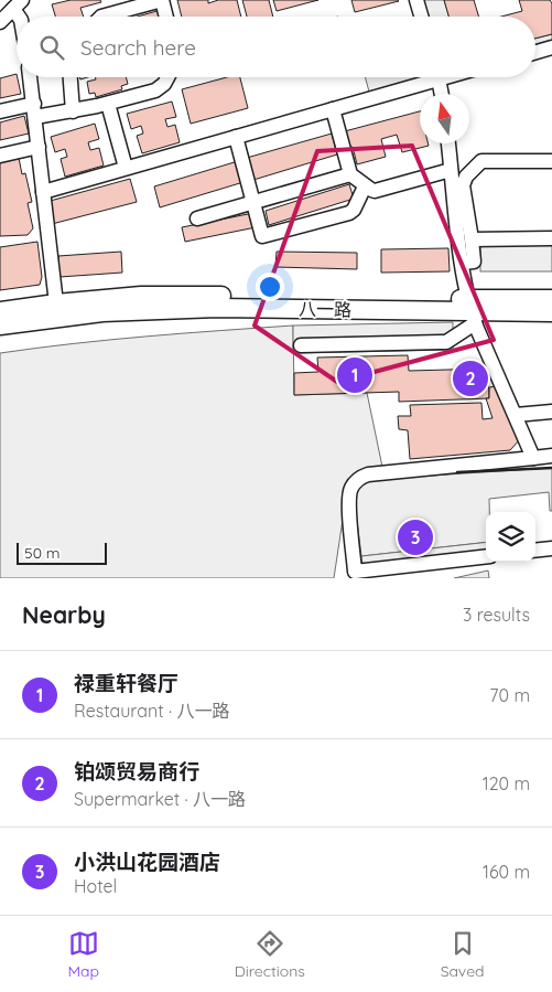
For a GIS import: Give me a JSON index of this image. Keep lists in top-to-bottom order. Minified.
{"streets":{"main road":["八一路"]},"scale_bar":"50 m","north":"top","page":{"search":"Search here","pins":["1","2","3"],"scale":"50 m","heading":["Nearby","3 results"],"list":[{"mark":"1","name":"禄重轩餐厅","note":"Restaurant · 八一路","value":"70 m"},{"mark":"2","name":"铂颂贸易商行","note":"Supermarket · 八一路","value":"120 m"},{"mark":"3","name":"小洪山花园酒店","note":"Hotel","value":"160 m"}],"nav":["Map","Directions","Saved"]}}
